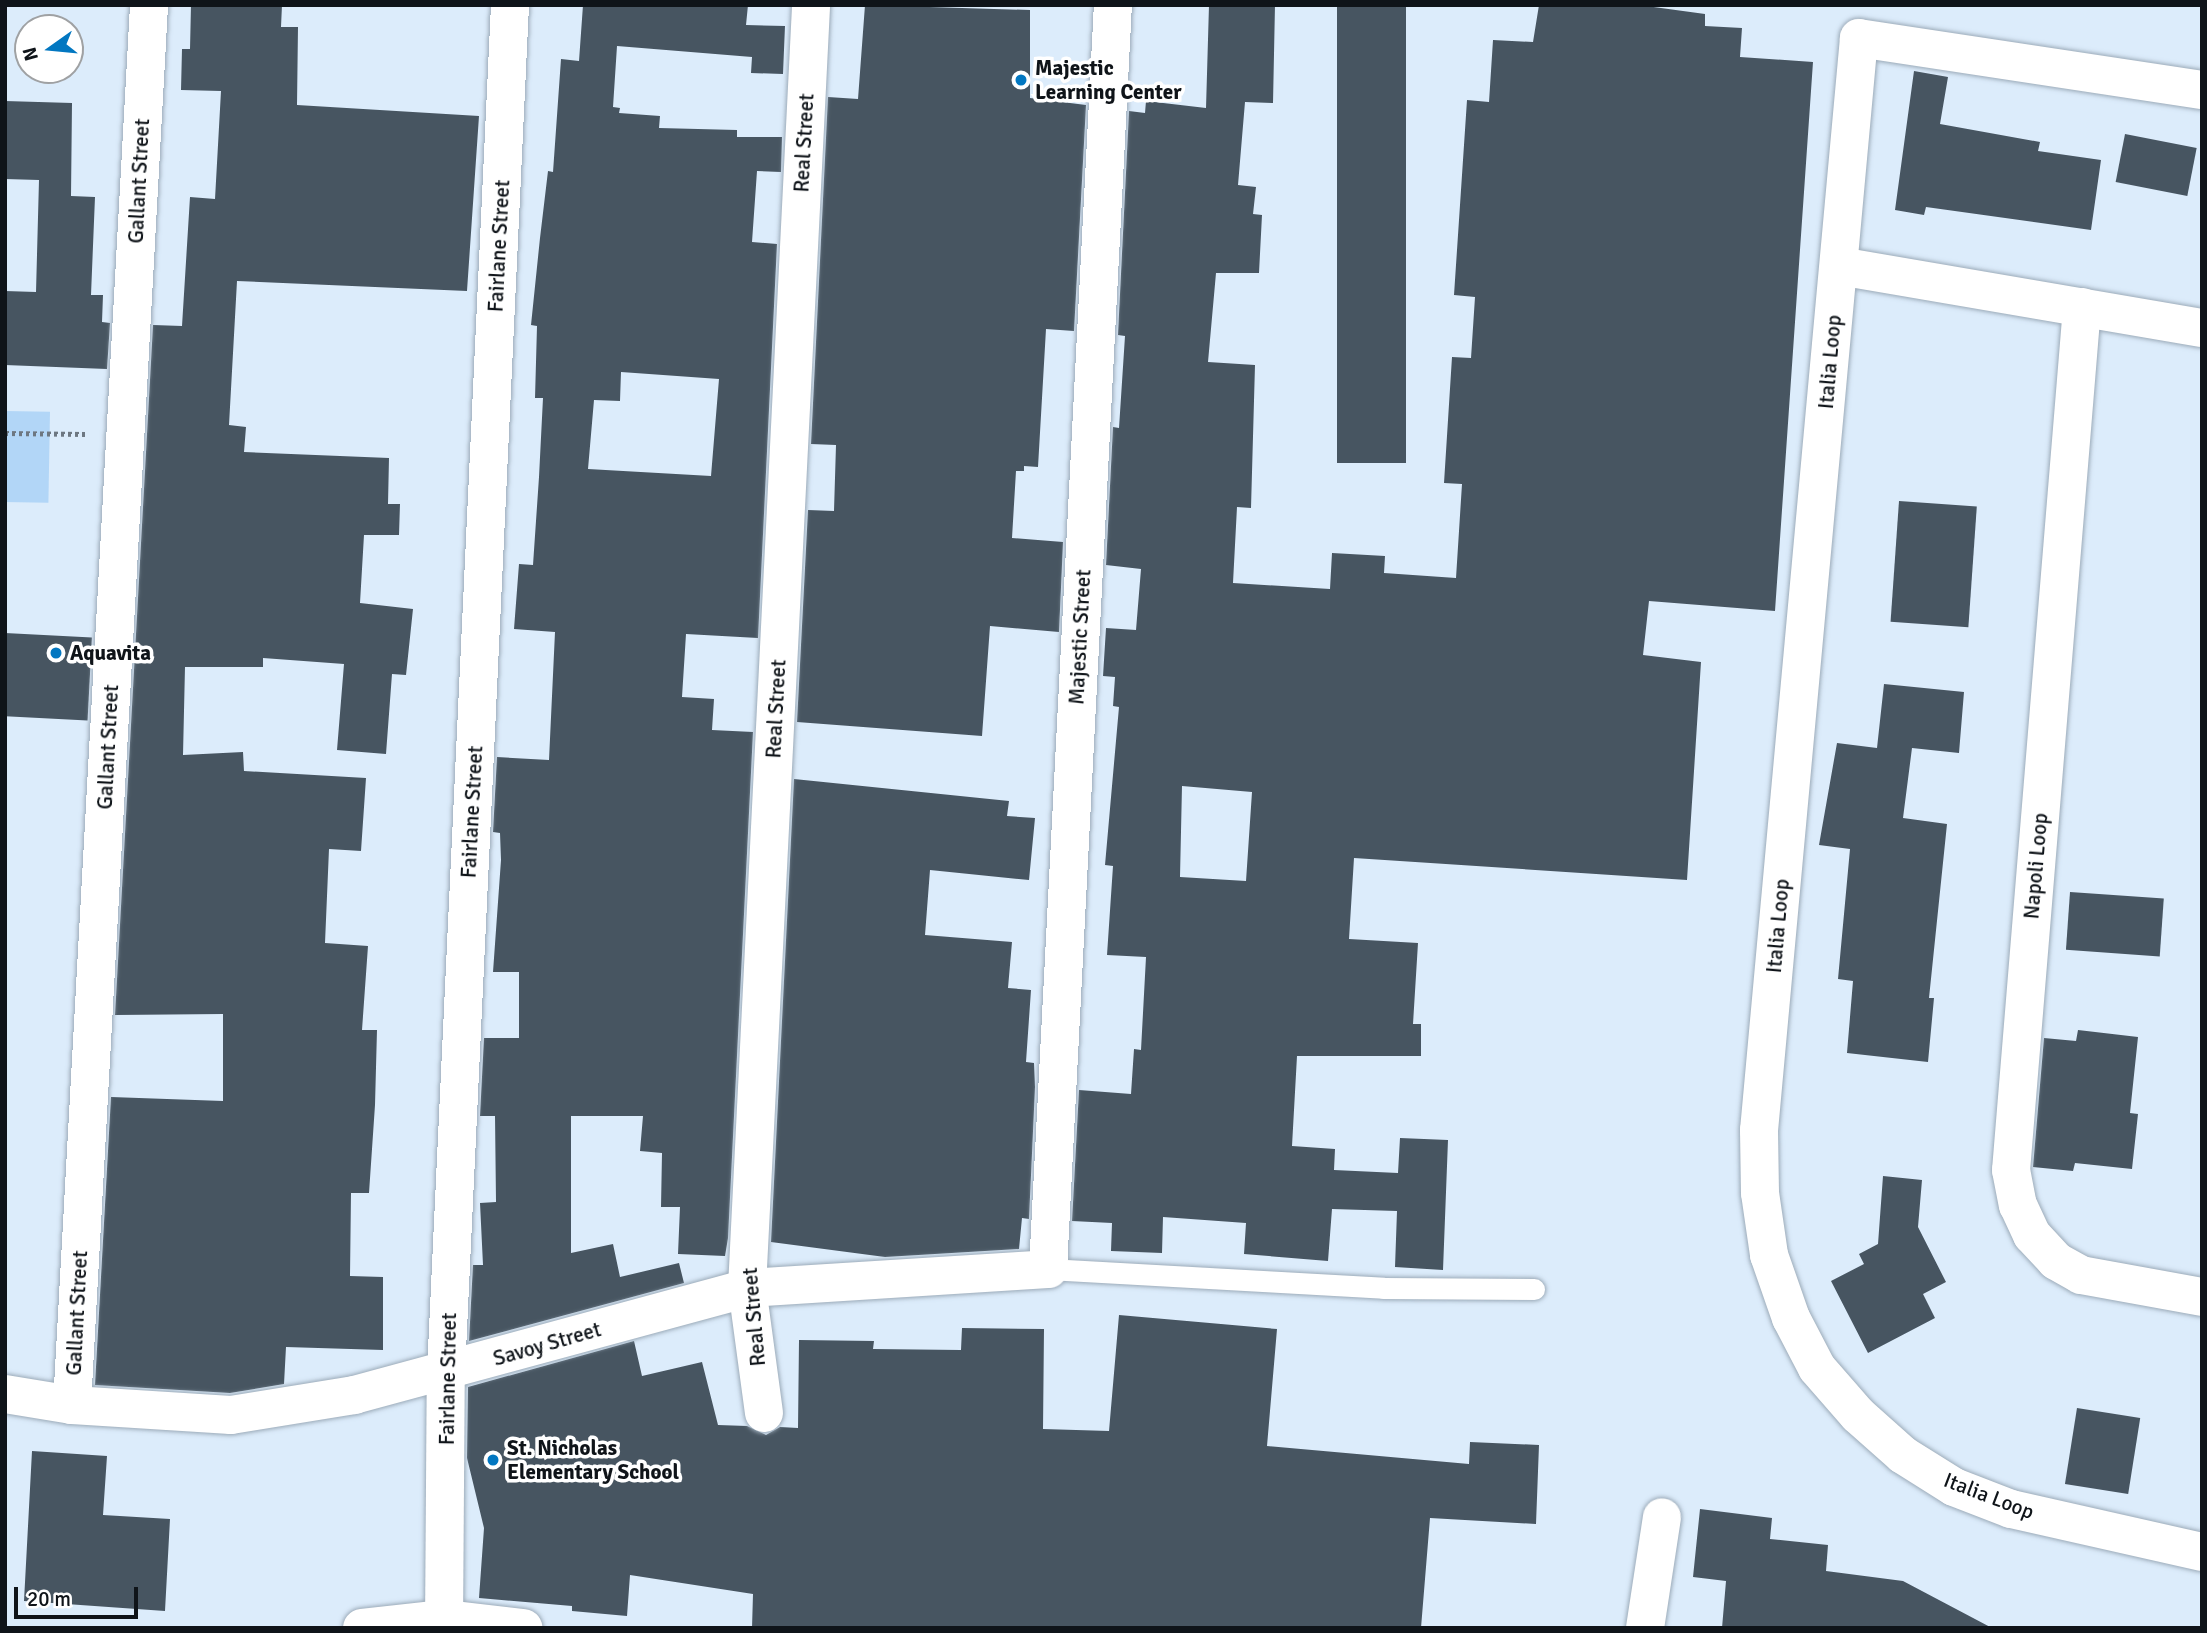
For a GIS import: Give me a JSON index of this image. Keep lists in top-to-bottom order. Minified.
{"streets":{"street":["Real Street","Gallant Street","Fairlane Street","Italia Loop","Majestic Street","Napoli Loop","Savoy Street"]},"crossings":[["Real Street","Savoy Street"],["Gallant Street","Savoy Street"],["Fairlane Street","Savoy Street"],["Majestic Street","Savoy Street"]],"places":["Majestic Learning Center","Aquavita","St. Nicholas Elementary School"],"scale_bar":"20 m","north":"left"}
